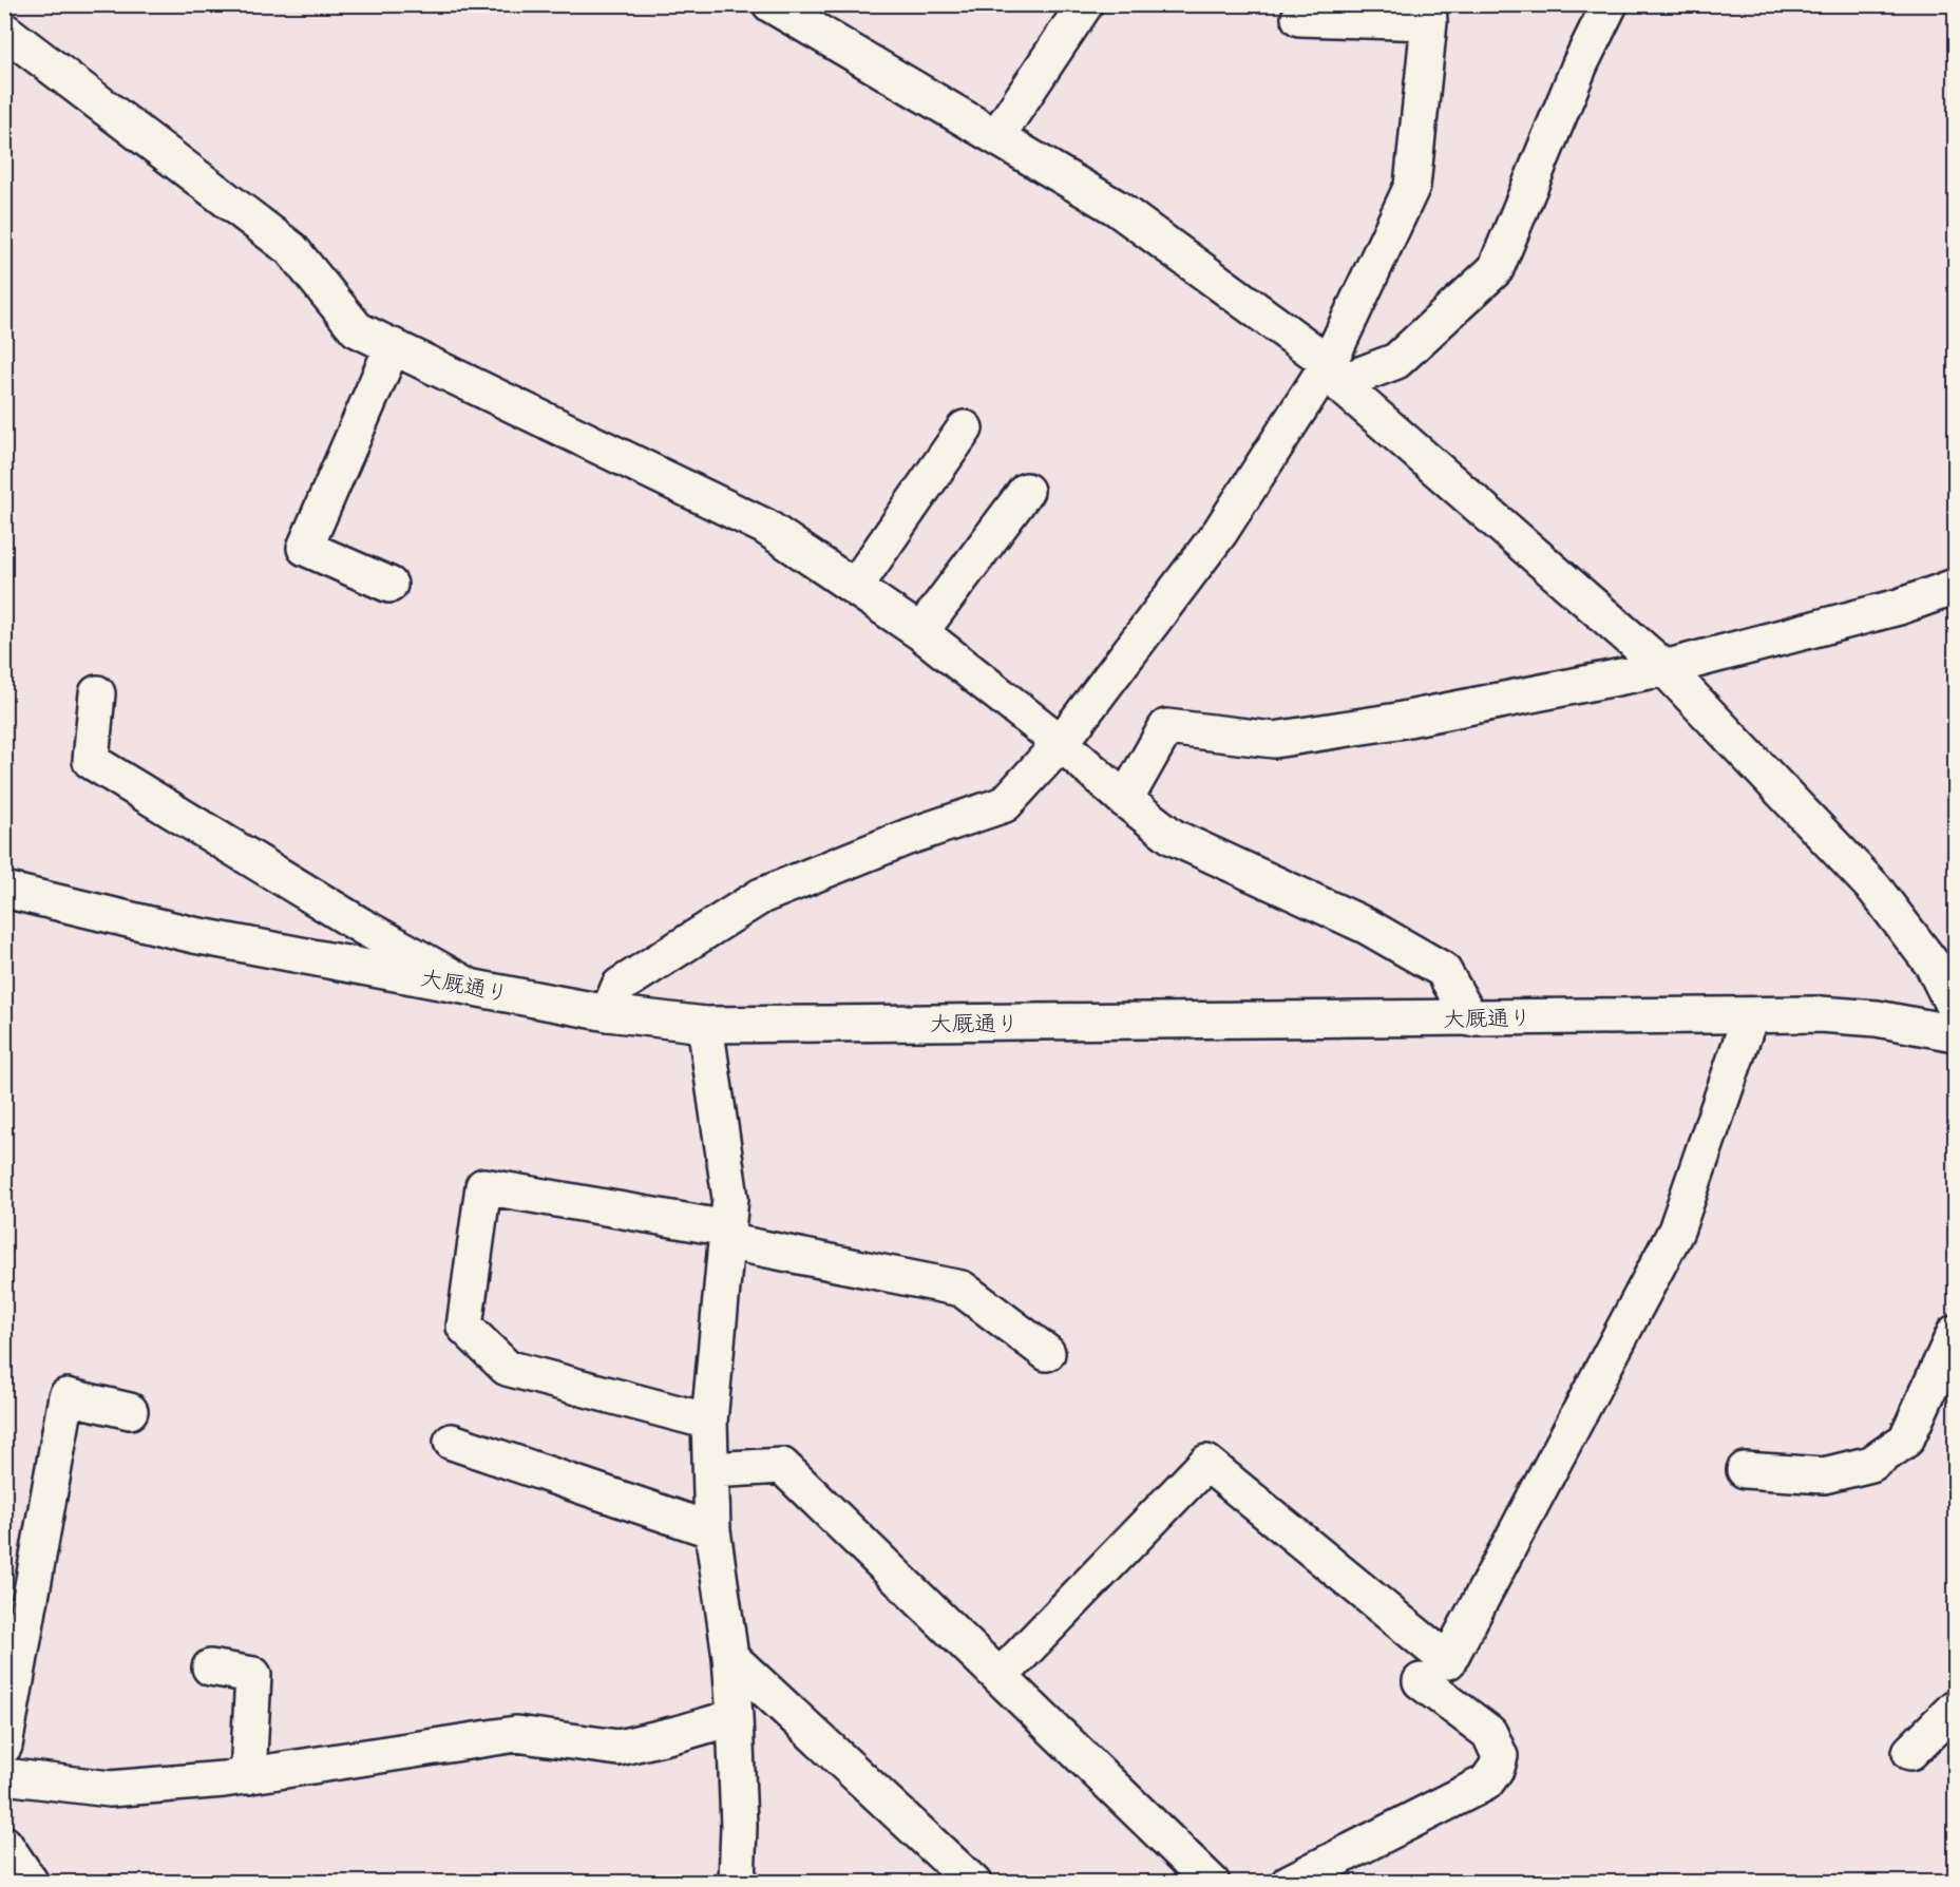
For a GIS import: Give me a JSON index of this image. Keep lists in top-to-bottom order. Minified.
{"streets":{"street":["大厩通り"]}}
